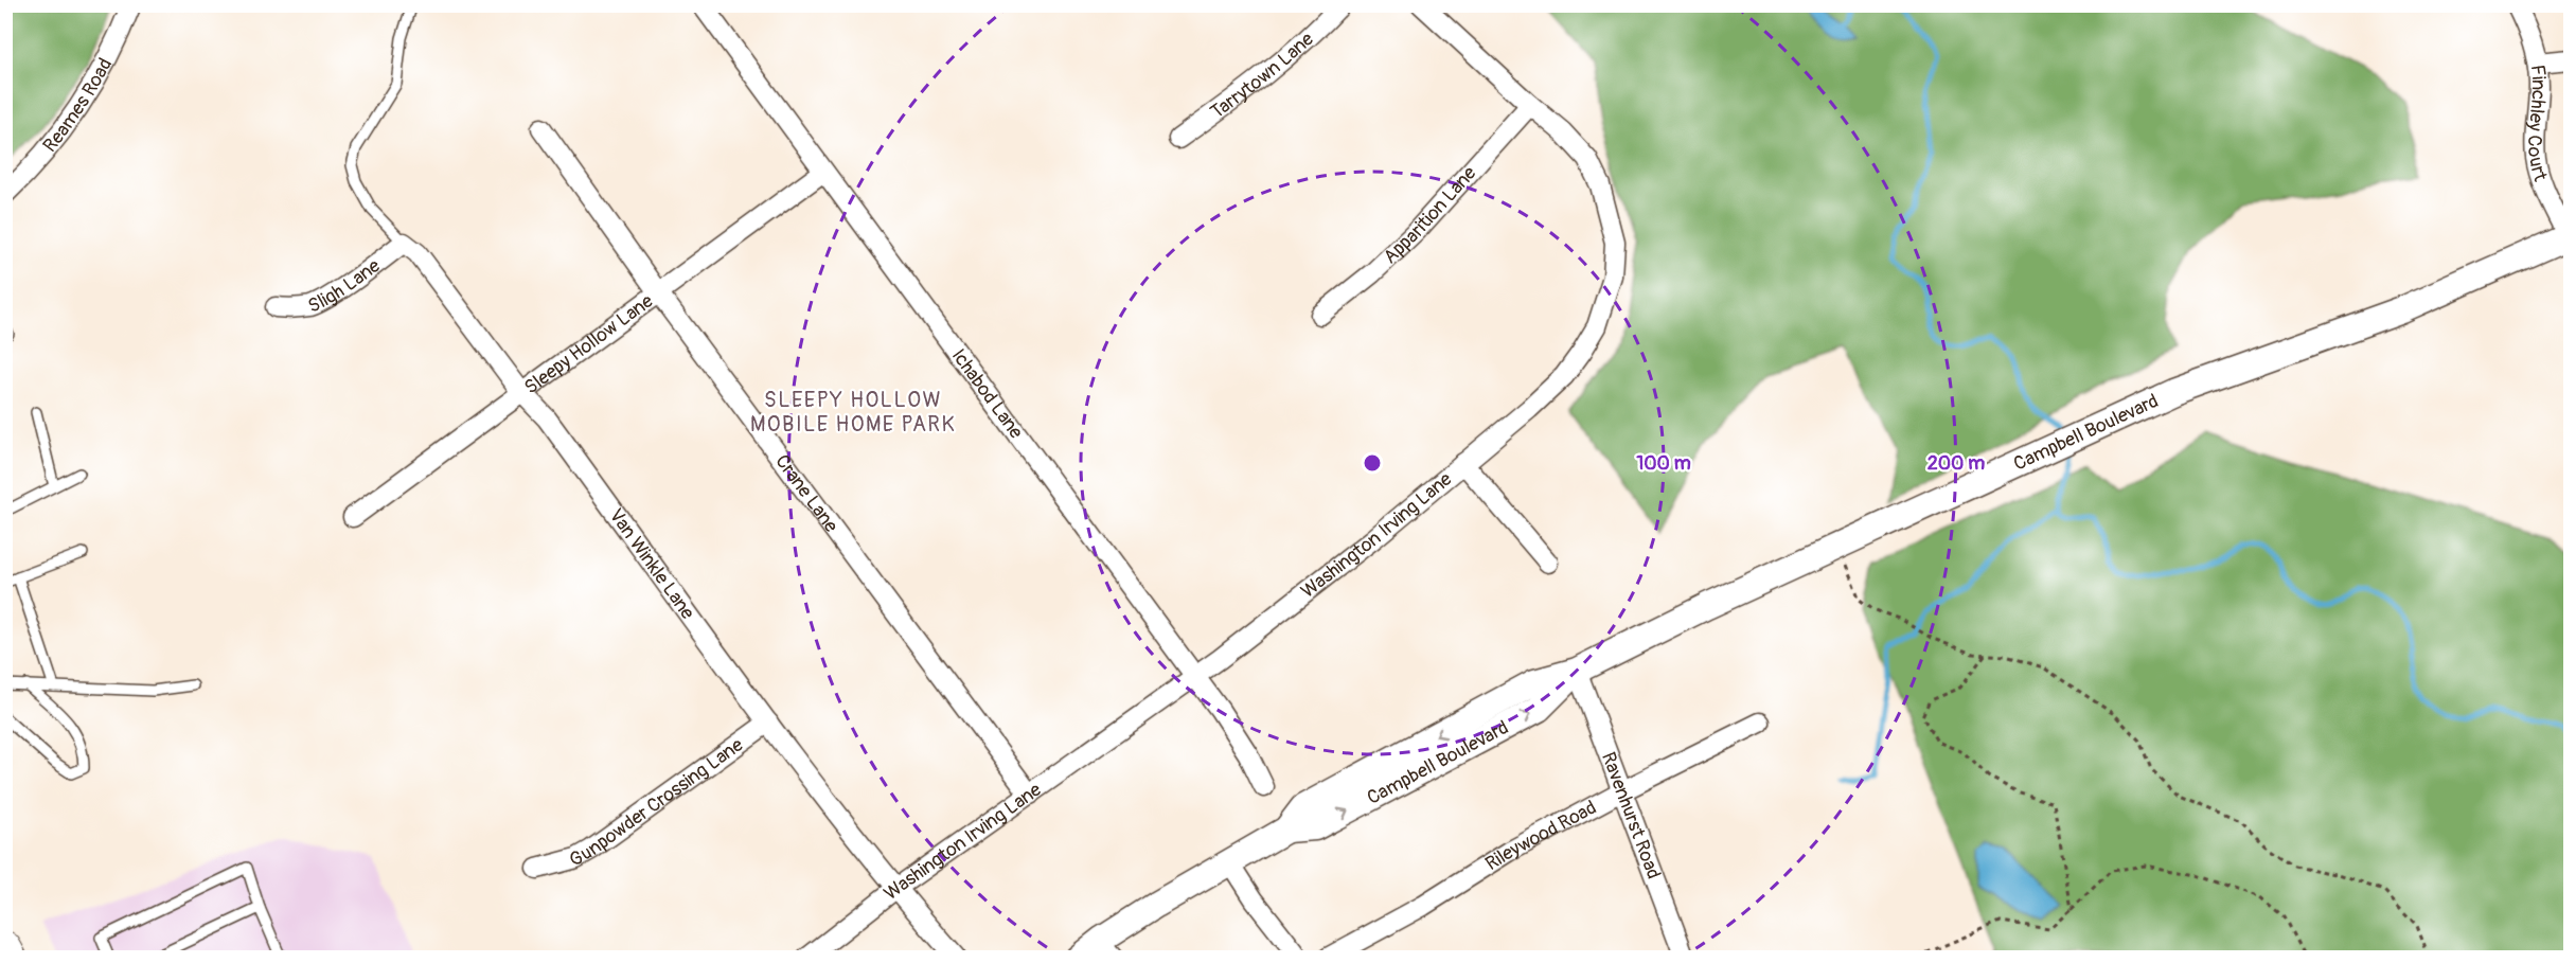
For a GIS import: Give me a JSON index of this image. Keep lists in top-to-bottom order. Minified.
{"streets":{"street":["Tarrytown Lane","Reames Road","Finchley Court","Apparition Lane","Sligh Lane","Sleepy Hollow Lane","Ichabod Lane","Campbell Boulevard","Crane Lane","Washington Irving Lane","Van Winkle Lane","Gunpowder Crossing Lane","Ravenhurst Road","Rileywood Road"]},"crossings":[["Finchley Court","Campbell Boulevard"],["Apparition Lane","Washington Irving Lane"],["Sligh Lane","Van Winkle Lane"],["Sleepy Hollow Lane","Ichabod Lane"],["Sleepy Hollow Lane","Crane Lane"],["Sleepy Hollow Lane","Van Winkle Lane"],["Ichabod Lane","Washington Irving Lane"],["Campbell Boulevard","Ravenhurst Road"],["Crane Lane","Washington Irving Lane"],["Washington Irving Lane","Van Winkle Lane"],["Van Winkle Lane","Gunpowder Crossing Lane"],["Ravenhurst Road","Rileywood Road"]],"districts":["SLEEPY HOLLOW MOBILE HOME PARK"],"rings":["100 m","200 m"]}
